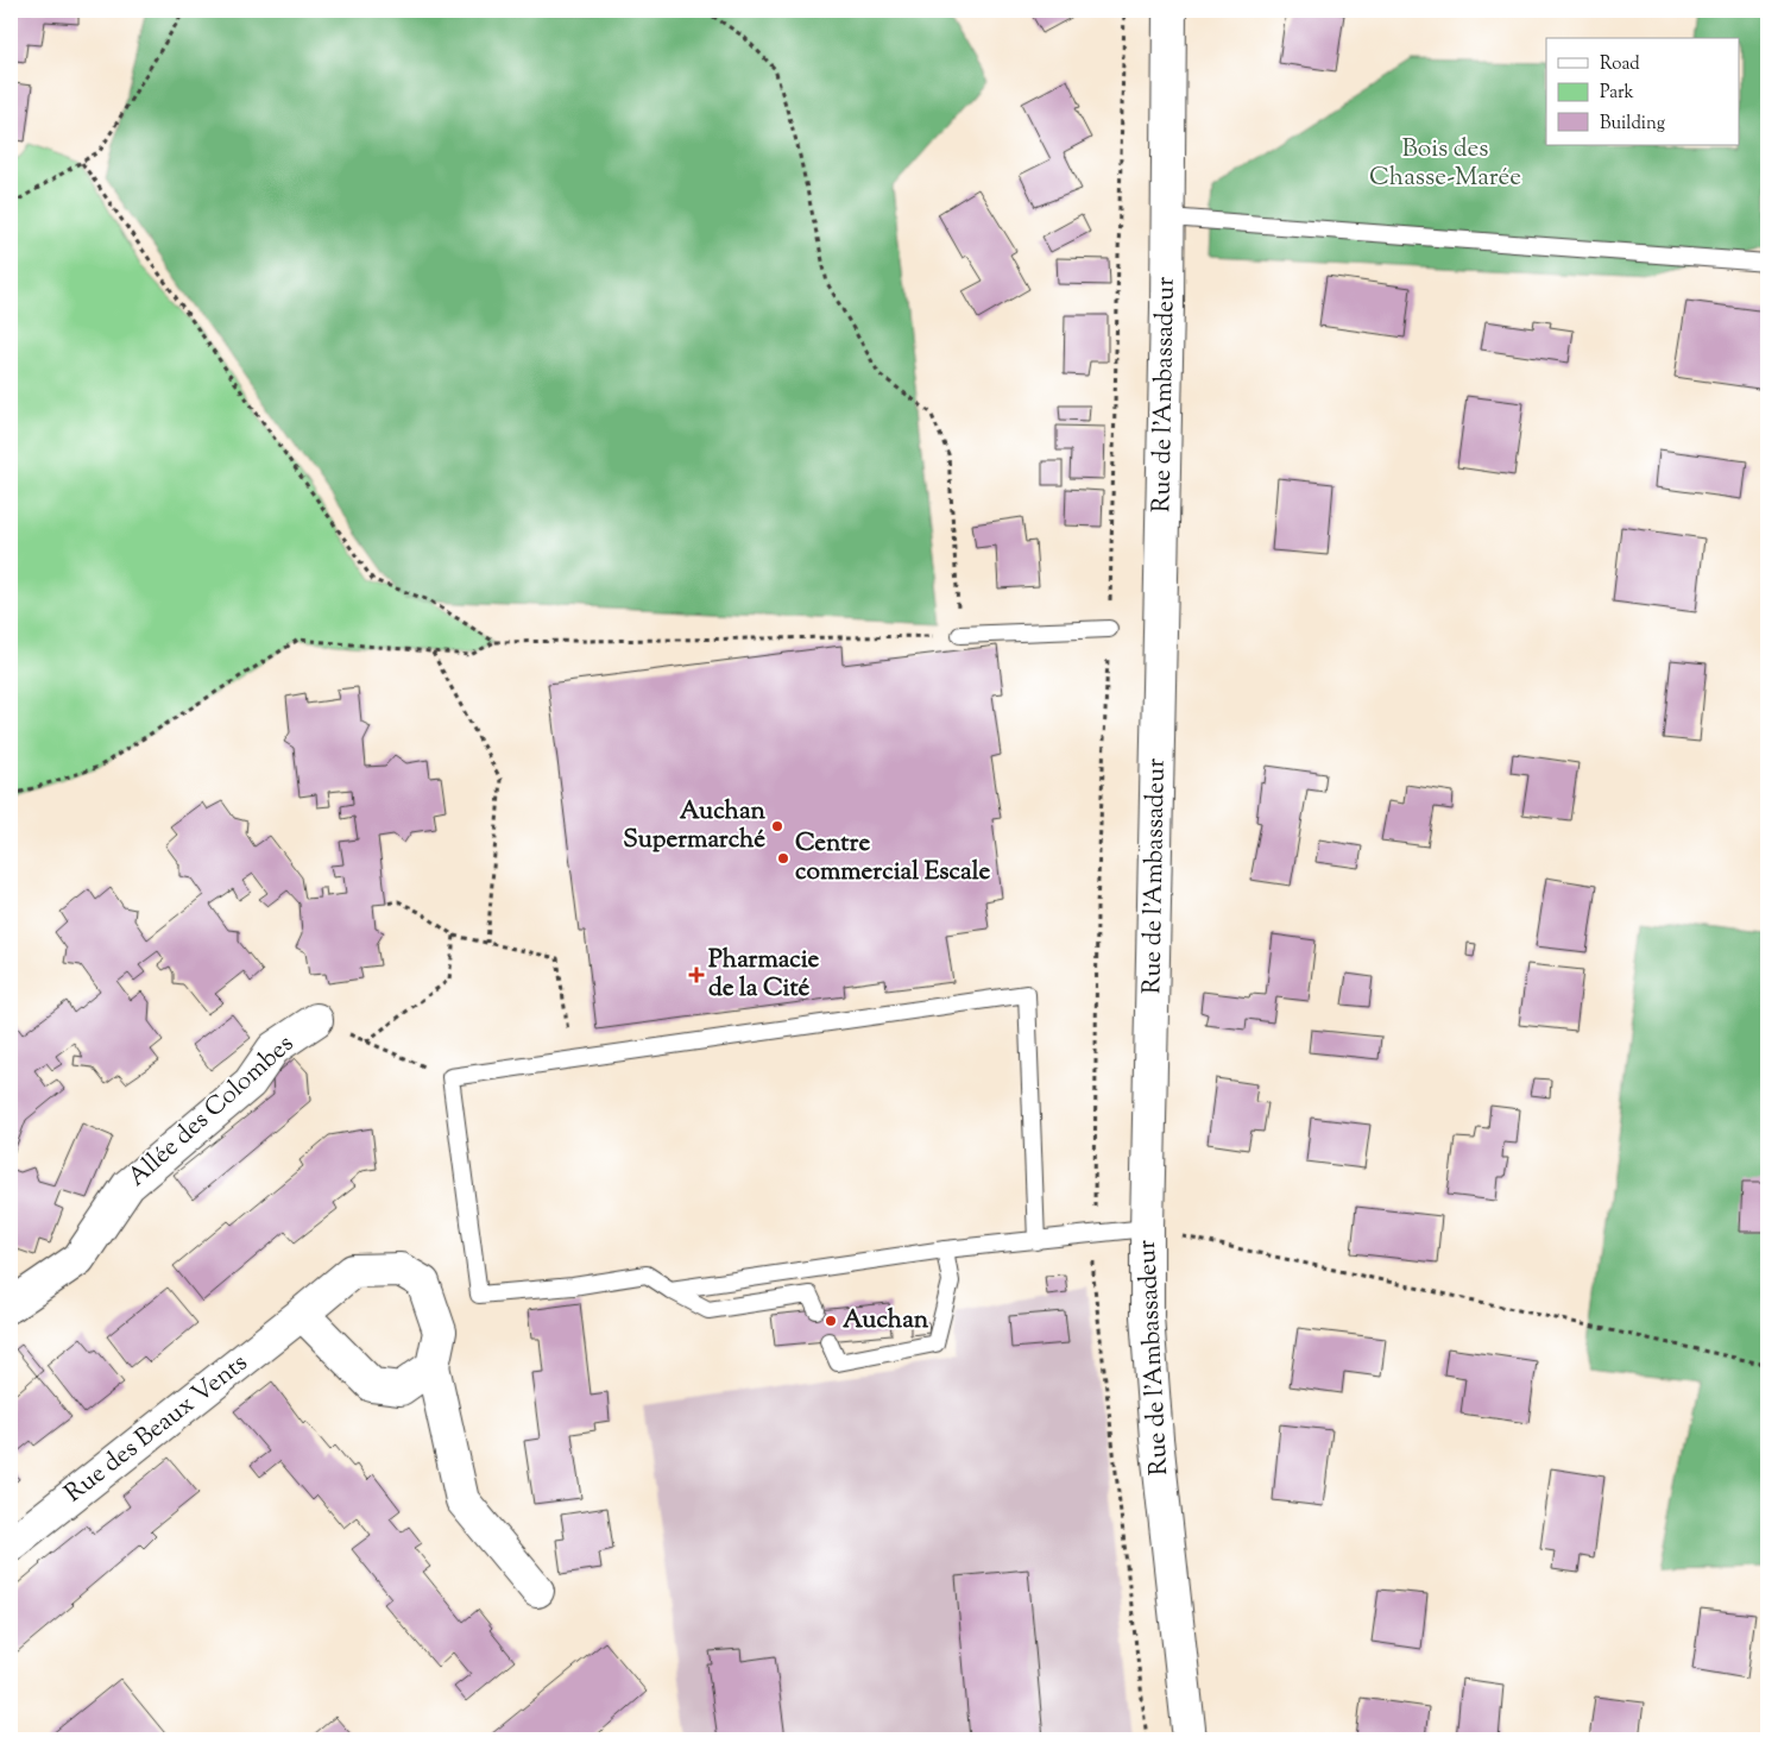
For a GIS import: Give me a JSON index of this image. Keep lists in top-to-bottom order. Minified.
{"streets":{"main road":["Rue de l'Ambassadeur","Allée des Colombes","Rue des Beaux Vents"]},"parks":["Bois des Chasse-Marée"],"places":{"other":["Auchan Supermarché","Centre commercial Escale","Auchan"],"health":["Pharmacie de la Cité"]},"legend":["Road","Park","Building"]}
